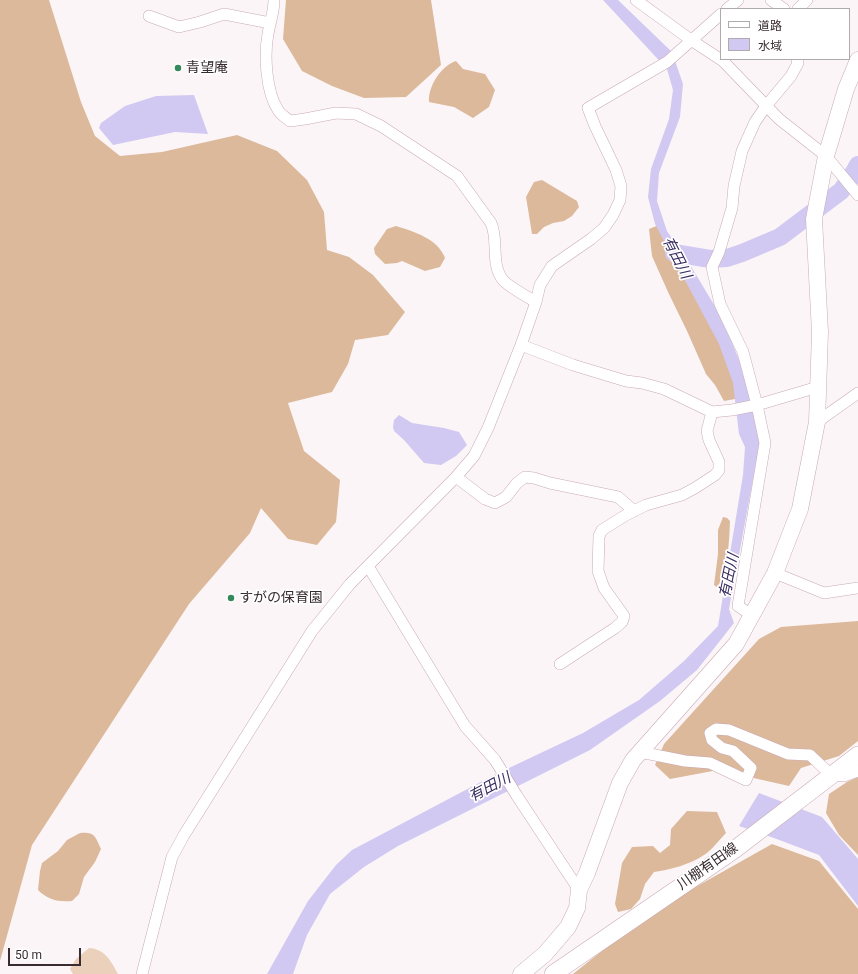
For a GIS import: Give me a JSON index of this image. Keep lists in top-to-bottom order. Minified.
{"streets":{"main road":["川棚有田線"]},"water":["有田川"],"places":["青望庵","すがの保育園"],"legend":["道路","水域"],"scale_bar":"50 m"}
